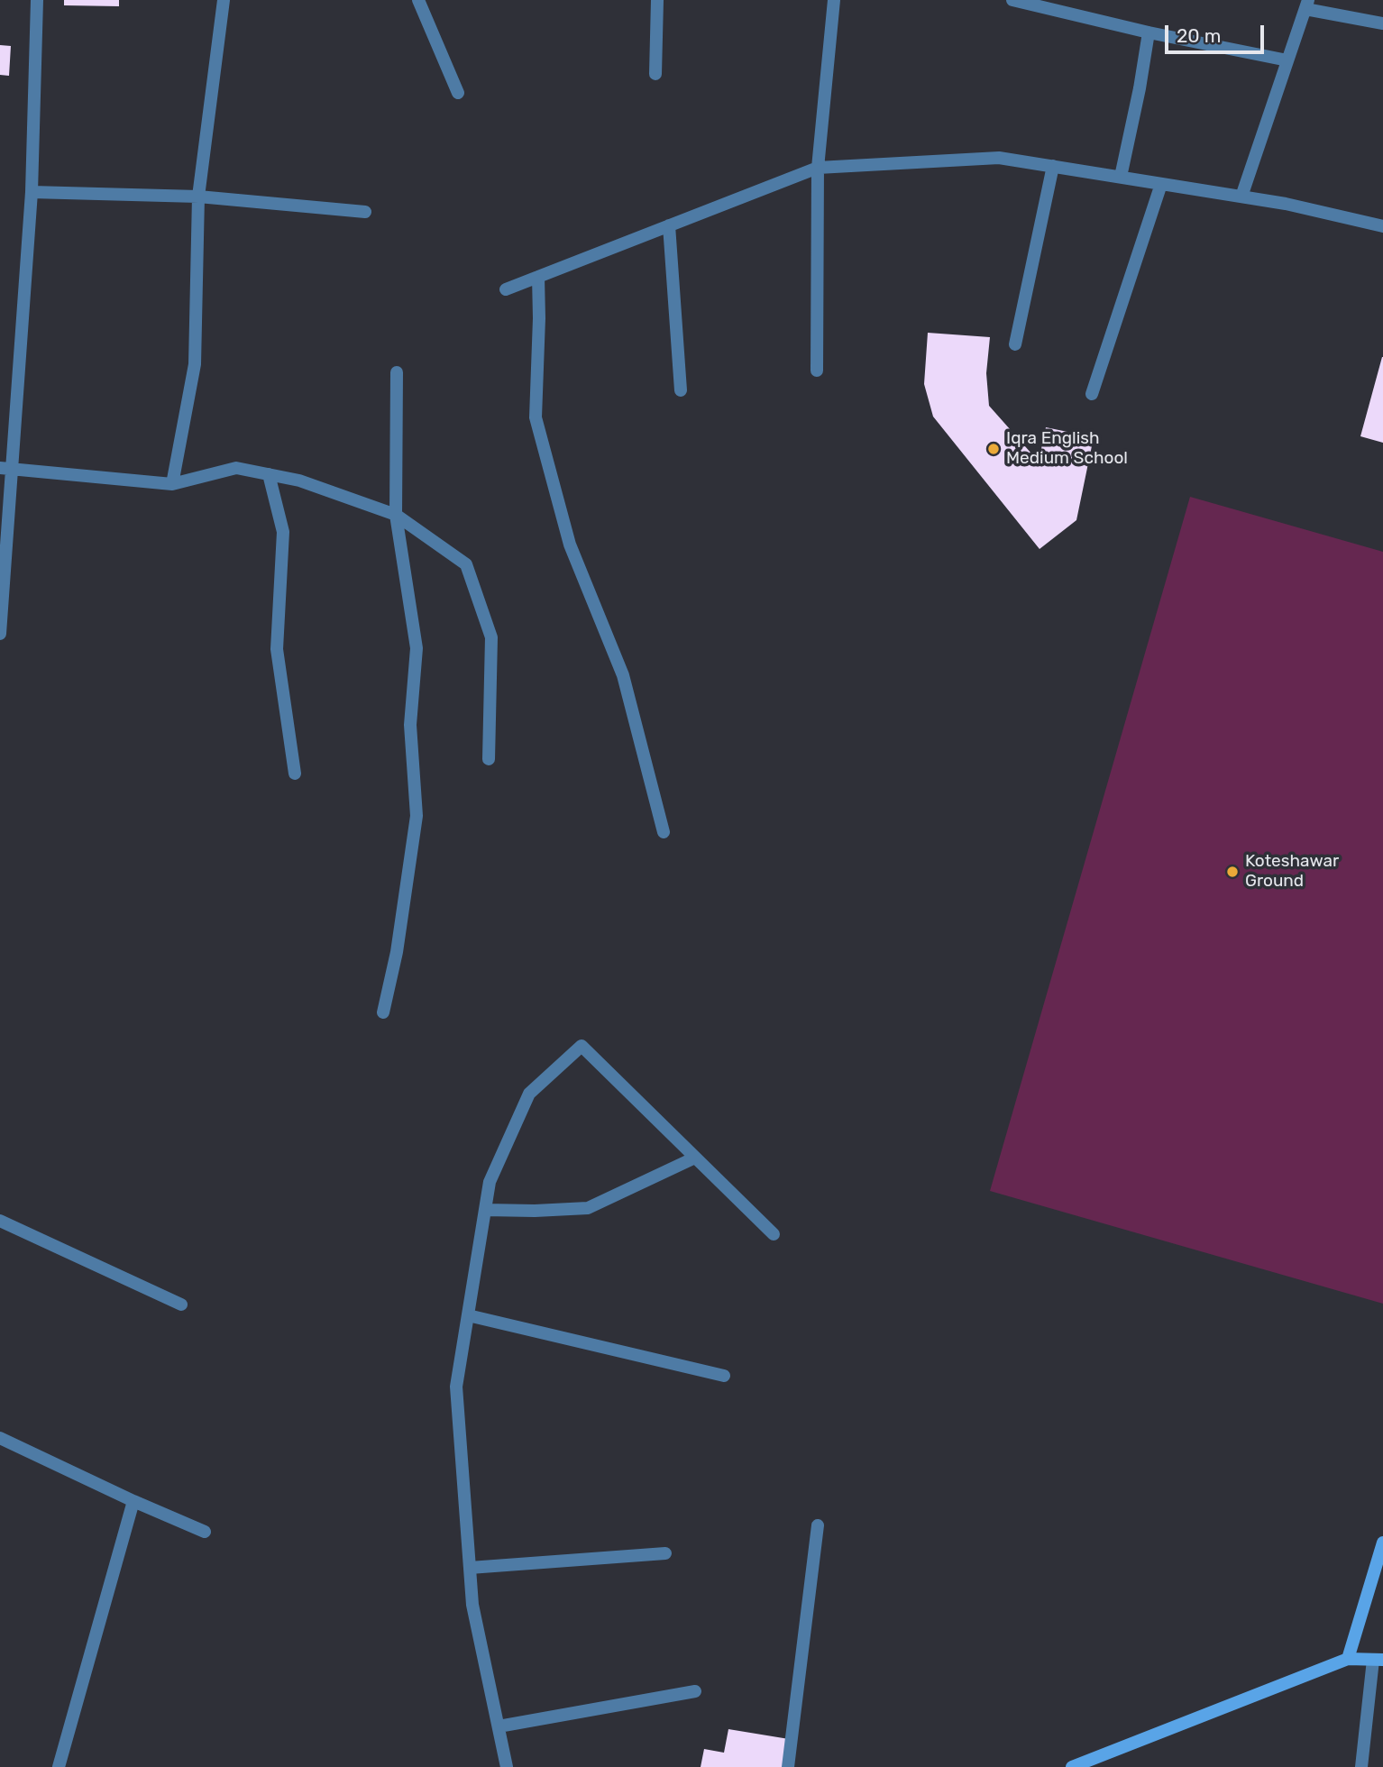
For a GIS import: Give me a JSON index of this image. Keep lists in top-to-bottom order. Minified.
{"places":["Iqra English Medium School","Koteshawar Ground"],"scale_bar":"20 m"}
